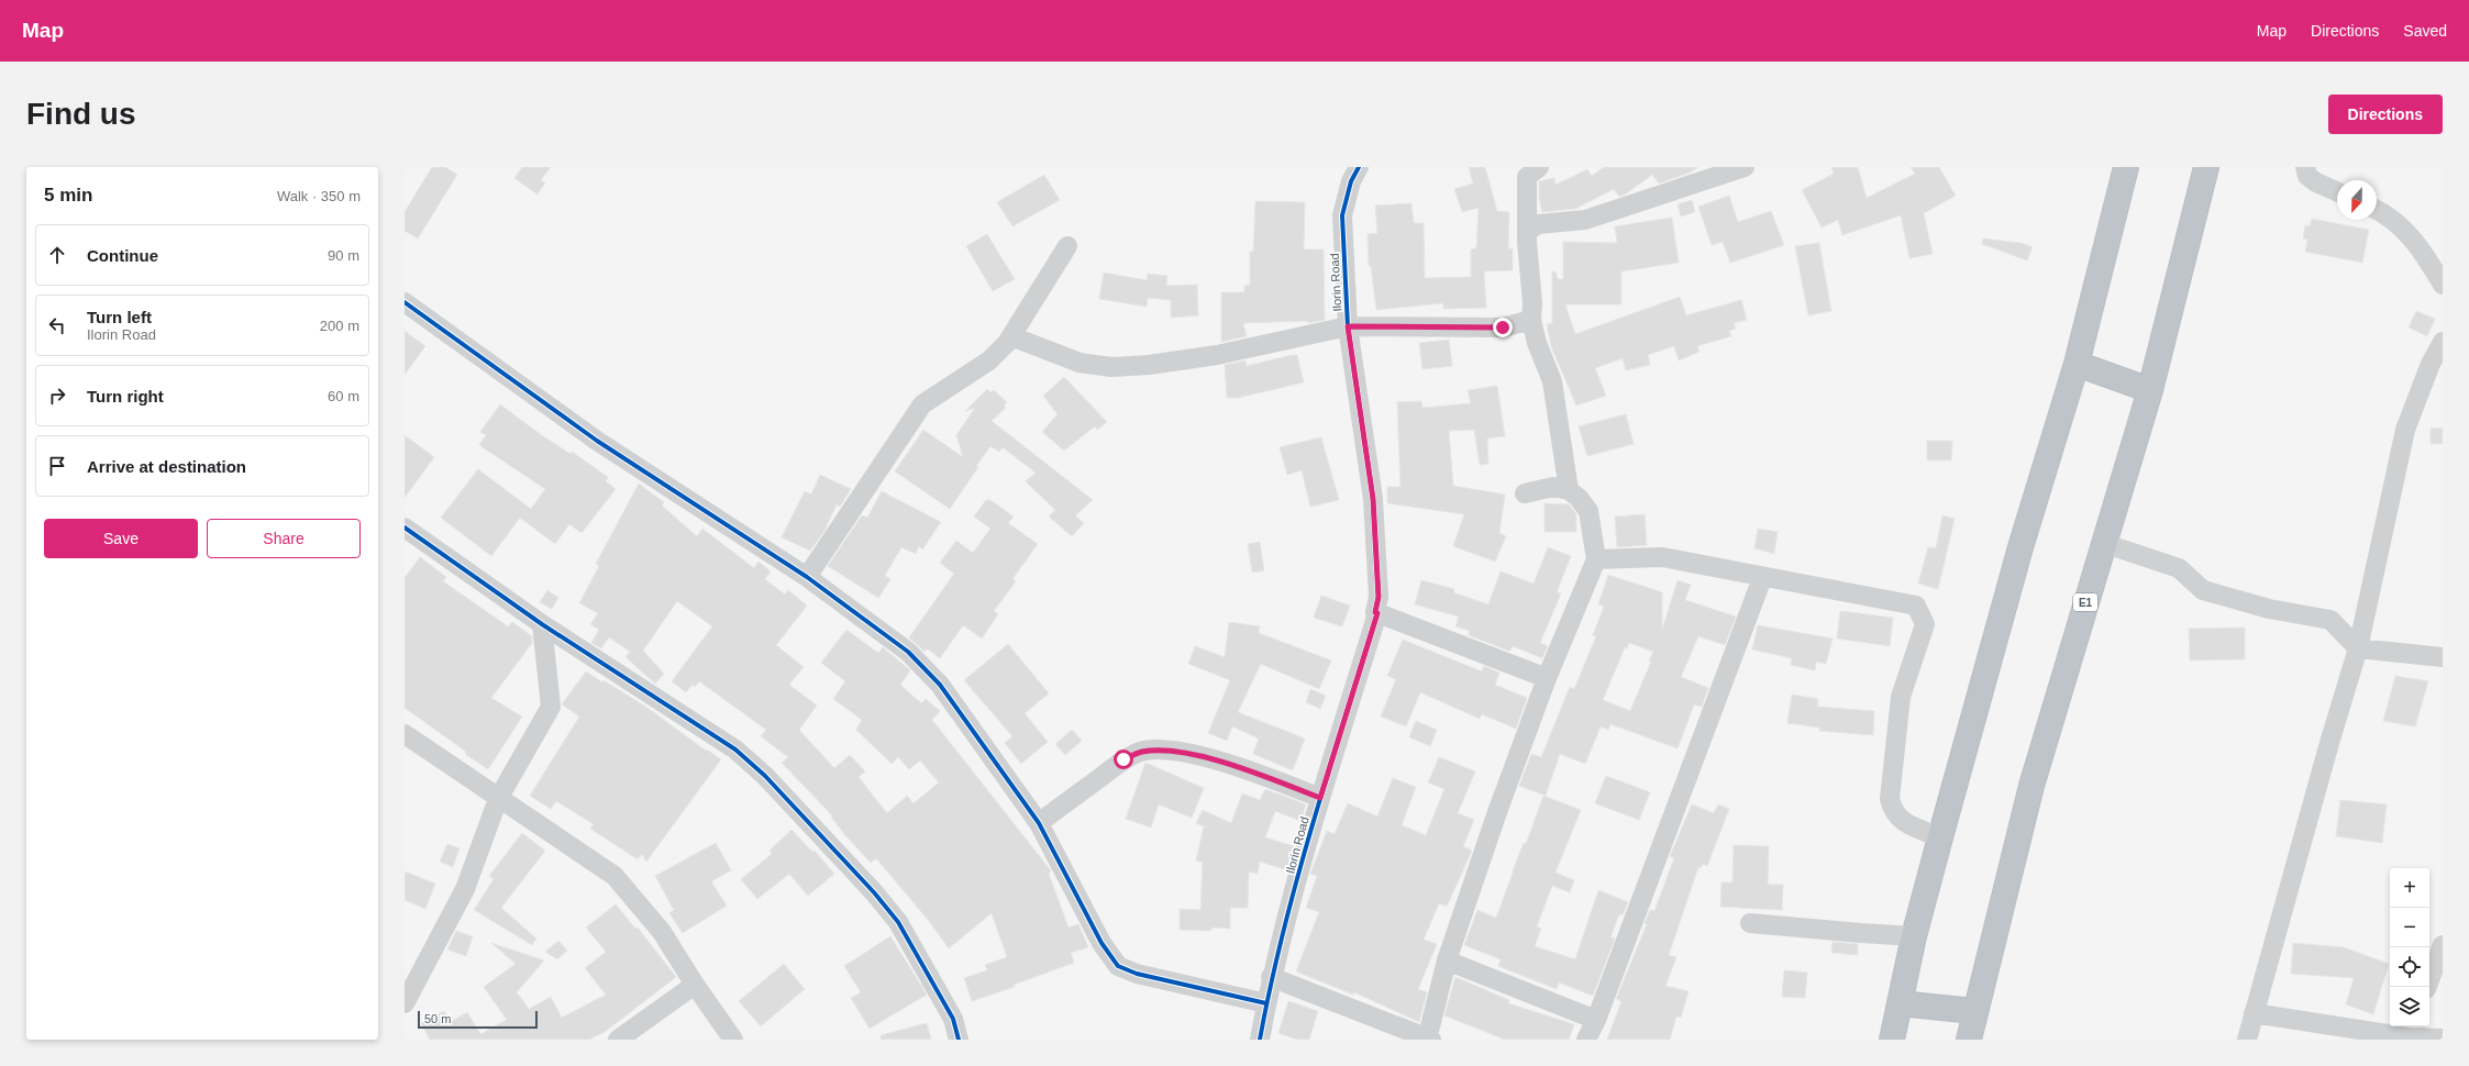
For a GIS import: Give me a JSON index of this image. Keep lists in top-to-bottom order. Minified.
{"streets":{"highway":["E1"],"street":["Ilorin Road"]},"scale_bar":"50 m","north":"bottom","page":{"header":"Map","nav":["Map","Directions","Saved"],"buttons":["Directions",["Save","Share"]],"title":"Find us","heading":["5 min","Walk · 350 m"],"list":[["Continue","90 m"],["Turn left","Ilorin Road","200 m"],["Turn right","60 m"],"Arrive at destination"],"map_buttons":["+","−"],"scale":"50 m"}}
